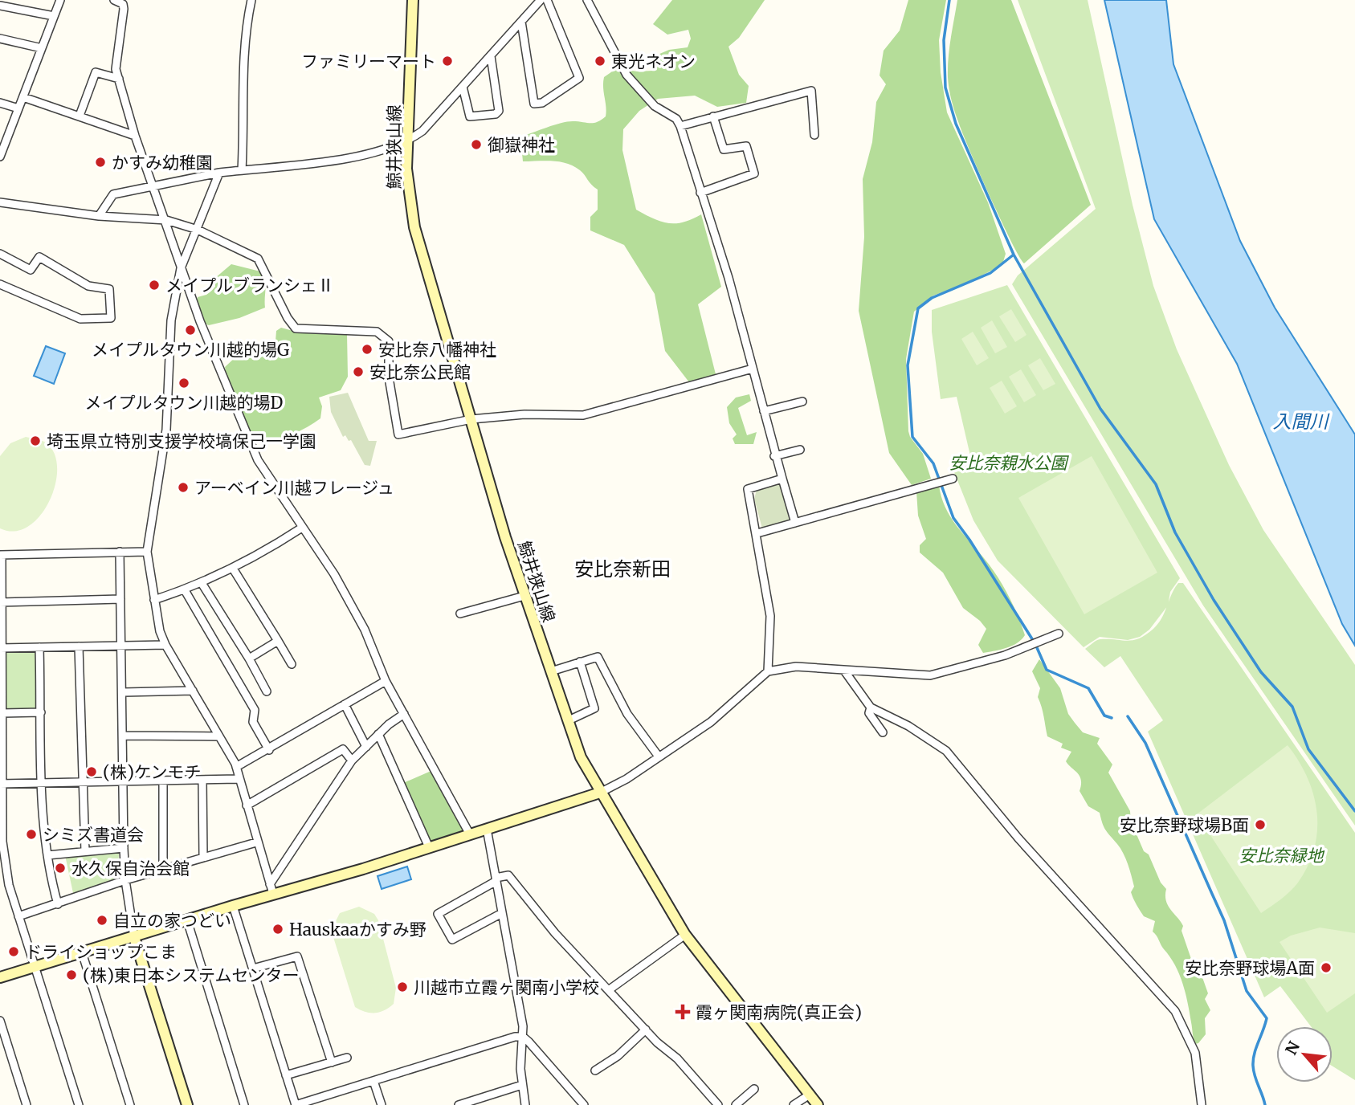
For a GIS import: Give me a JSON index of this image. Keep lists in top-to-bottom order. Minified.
{"streets":{"main road":["鯨井狭山線"]},"districts":["安比奈新田"],"water":["入間川"],"parks":["安比奈親水公園","安比奈緑地"],"places":{"other":["ファミリーマート","東光ネオン","御嶽神社","かすみ幼稚園","メイプルブランシェⅡ","メイプルタウン川越的場G","安比奈八幡神社","安比奈公民館","メイプルタウン川越的場D","埼玉県立特別支援学校塙保己一学園","アーベイン川越フレージュ","(株)ケンモチ","安比奈野球場B面","シミズ書道会","水久保自治会館","自立の家つどい","Hauskaaかすみ野","ドライショップこま","安比奈野球場A面","(株)東日本システムセンター","川越市立霞ヶ関南小学校"],"health":["霞ヶ関南病院(真正会)"]},"north":"top left"}
